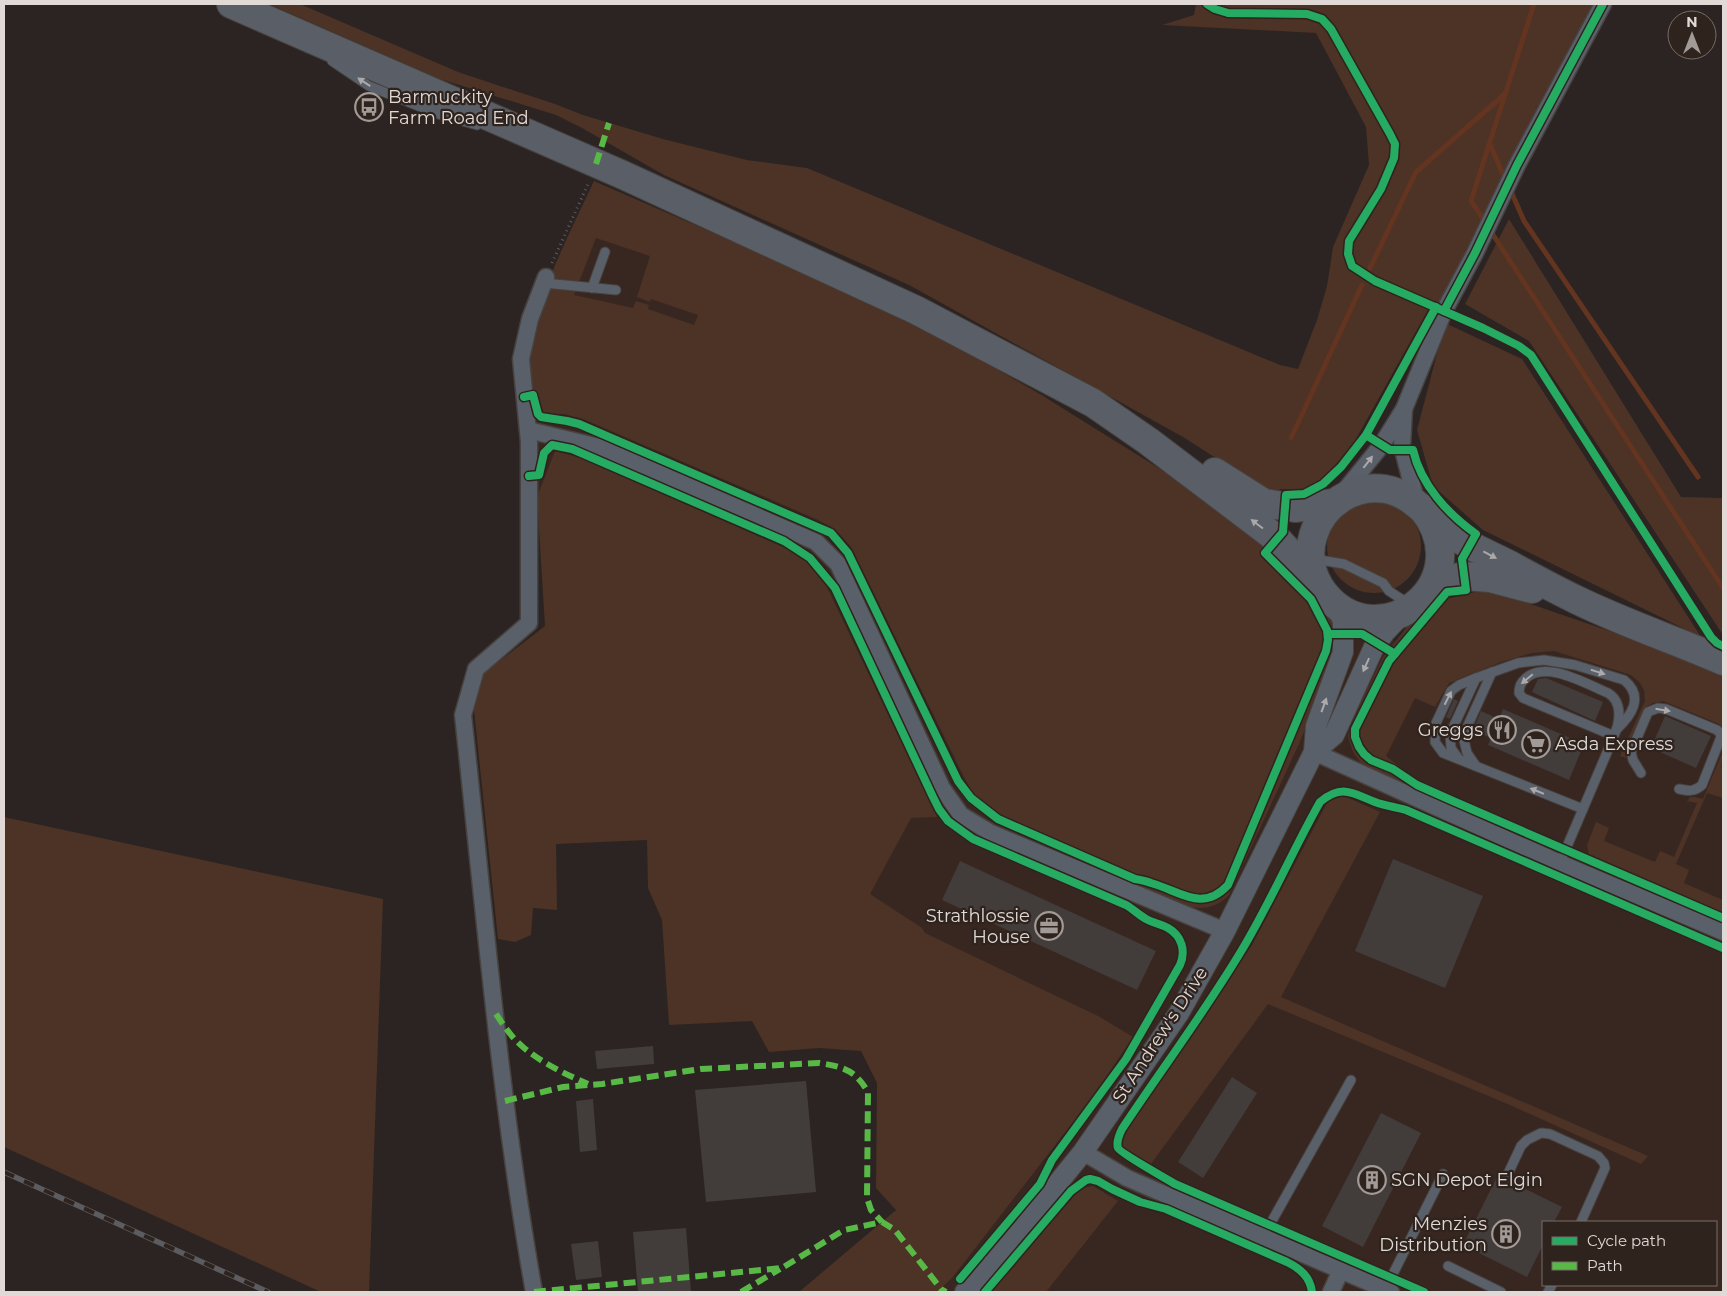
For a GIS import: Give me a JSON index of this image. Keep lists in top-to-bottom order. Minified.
{"streets":{"street":["St Andrew's Drive"]},"places":{"bus stop":["Barmuckity Farm Road End"],"restaurant":["Greggs"],"supermarket":["Asda Express"],"office":["Strathlossie House"],"building":["SGN Depot Elgin","Menzies Distribution"]},"legend":["Cycle path","Path"],"north":"top"}
